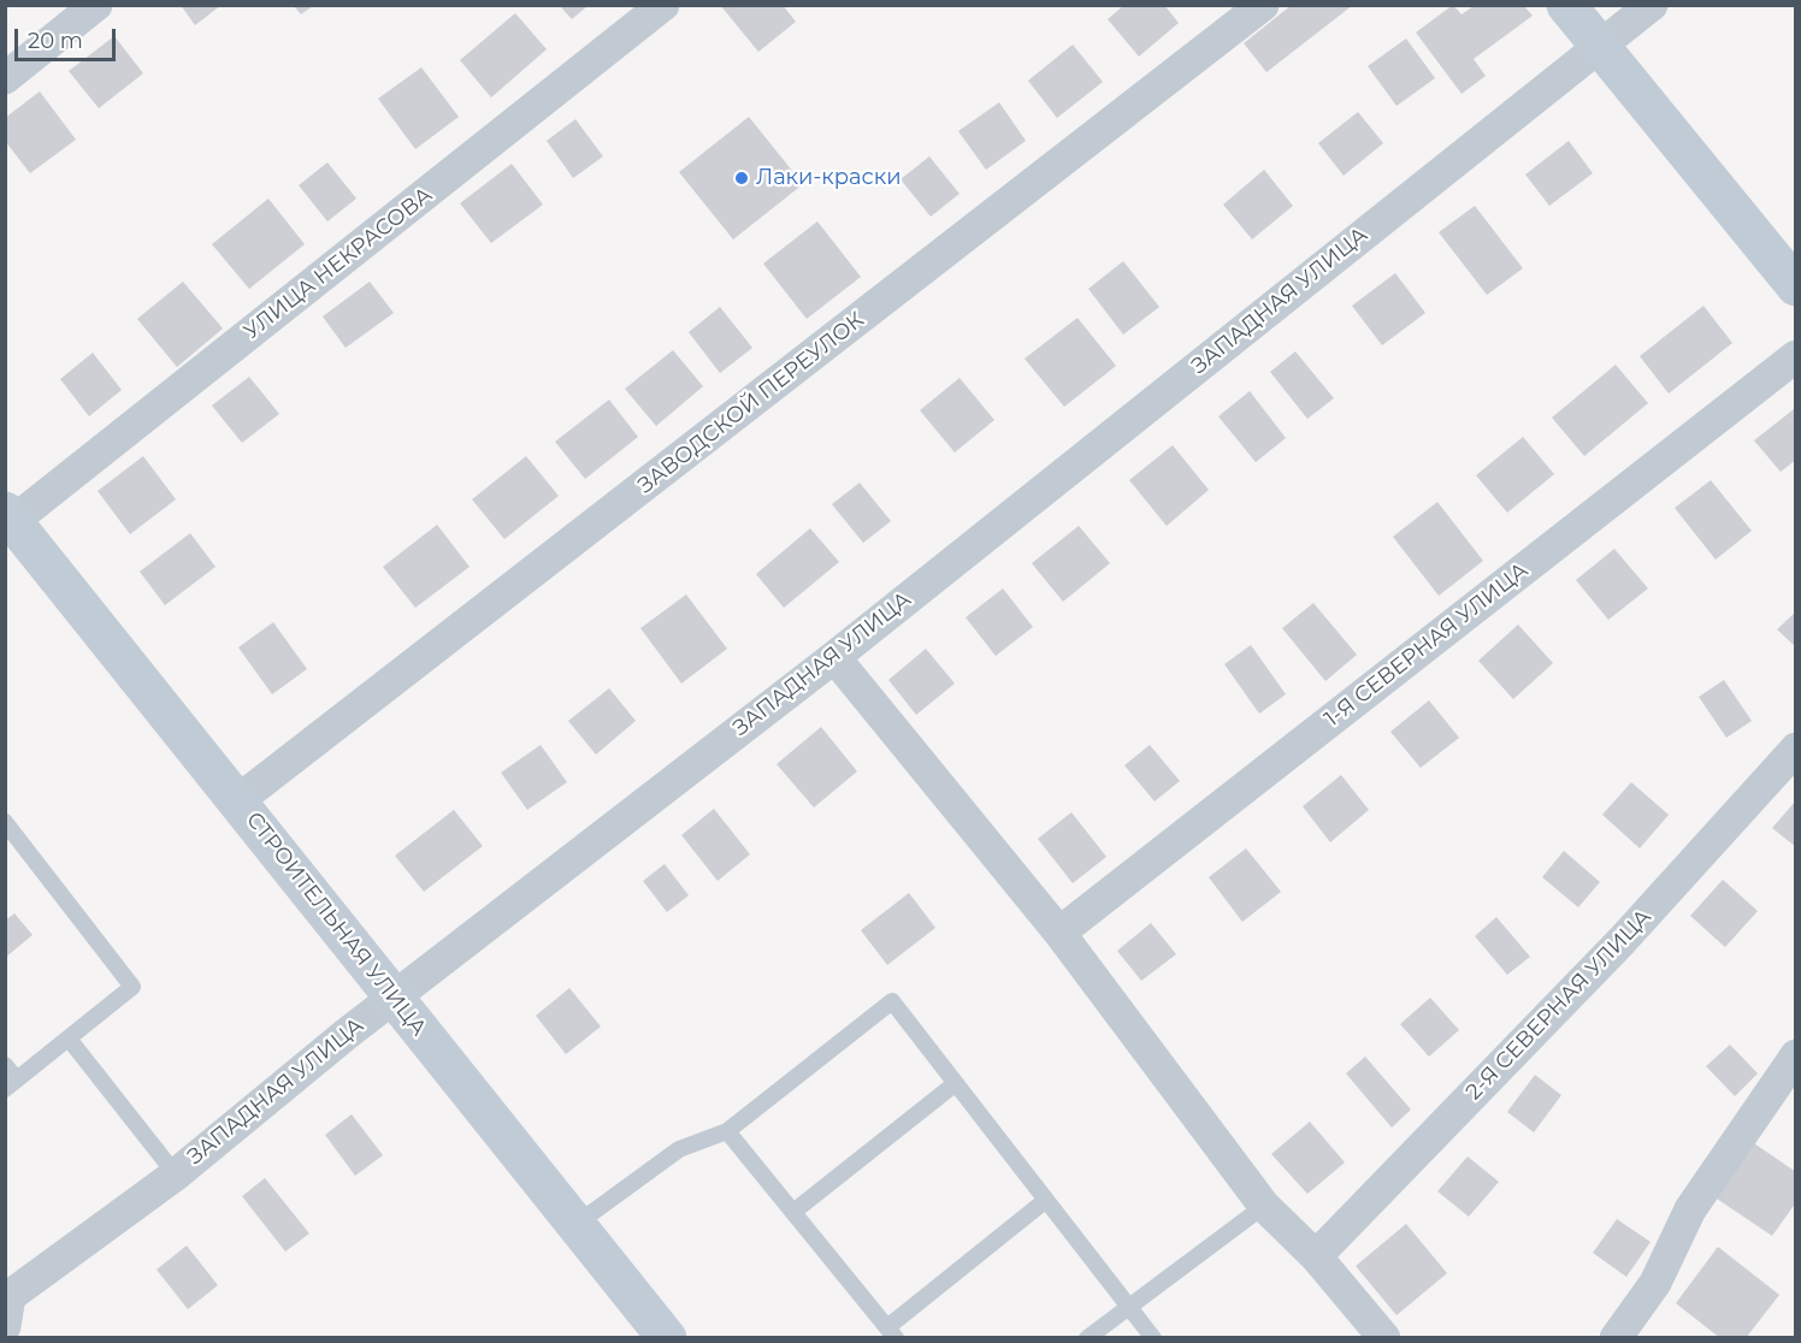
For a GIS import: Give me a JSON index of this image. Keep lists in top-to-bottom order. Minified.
{"streets":{"street":["УЛИЦА НЕКРАСОВА","ЗАПАДНАЯ УЛИЦА","ЗАВОДСКОЙ ПЕРЕУЛОК","1-Я СЕВЕРНАЯ УЛИЦА","СТРОИТЕЛЬНАЯ УЛИЦА","2-Я СЕВЕРНАЯ УЛИЦА"]},"crossings":[["УЛИЦА НЕКРАСОВА","СТРОИТЕЛЬНАЯ УЛИЦА"],["ЗАПАДНАЯ УЛИЦА","СТРОИТЕЛЬНАЯ УЛИЦА"],["ЗАВОДСКОЙ ПЕРЕУЛОК","СТРОИТЕЛЬНАЯ УЛИЦА"]],"places":["Лаки-краски"],"scale_bar":"20 m"}
